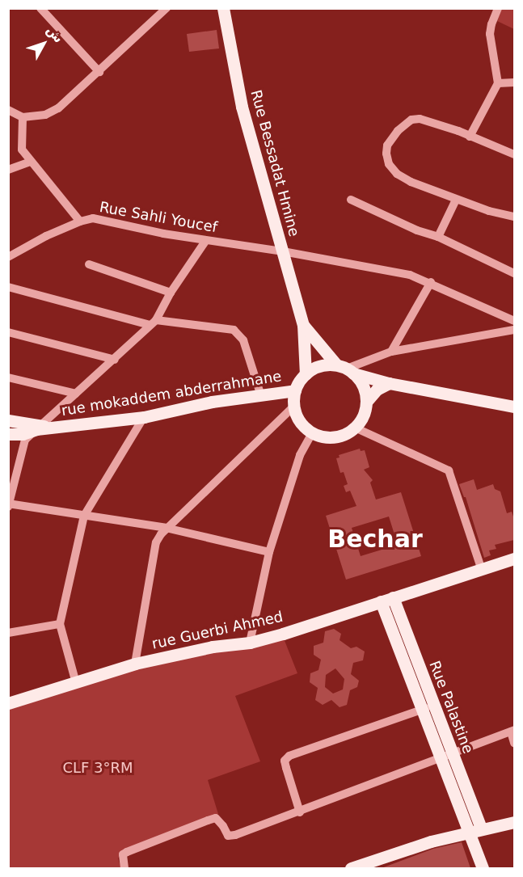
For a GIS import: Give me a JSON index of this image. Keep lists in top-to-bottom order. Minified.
{"streets":{"main road":["Rue Bessadat Hmine","rue mokaddem abderrahmane","rue Guerbi Ahmed","Rue Palastine"],"street":["Rue Sahli Youcef"]},"crossings":[["Rue Bessadat Hmine","Rue Sahli Youcef"],["Rue Bessadat Hmine","rue mokaddem abderrahmane"],["rue Guerbi Ahmed","Rue Palastine"]],"districts":["Bechar"],"parks":["CLF 3°RM"],"north":"top right"}
